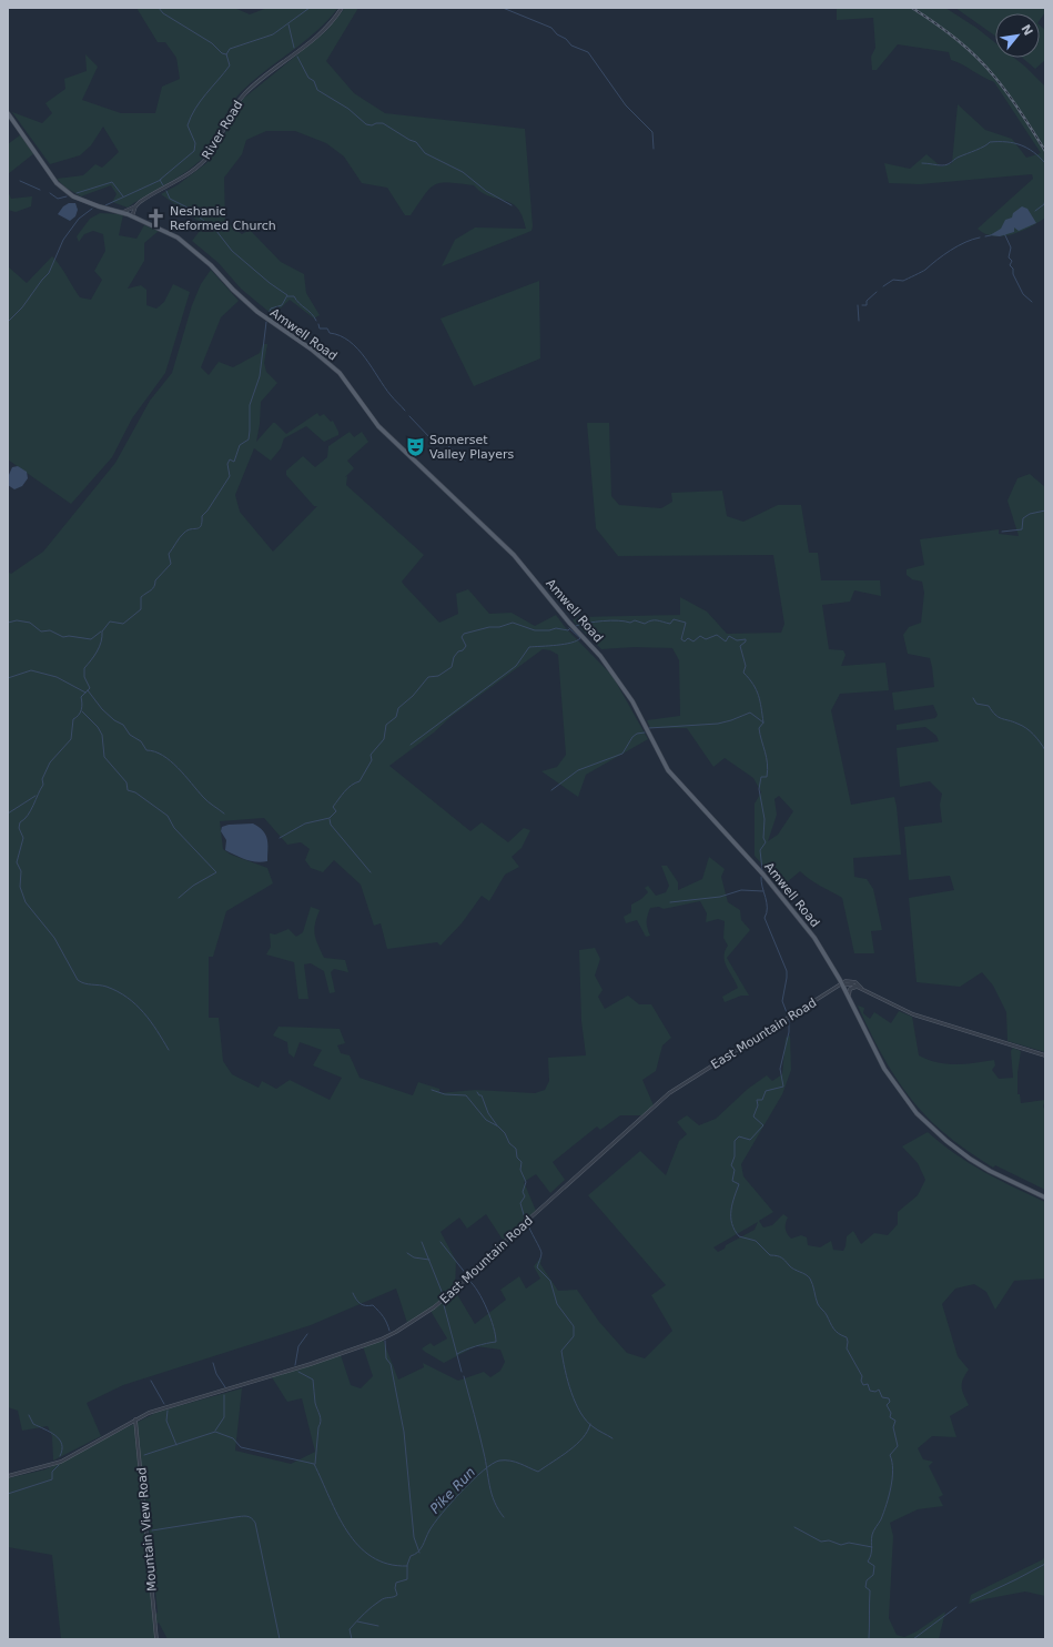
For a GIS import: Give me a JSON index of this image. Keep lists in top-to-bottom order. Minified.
{"streets":{"main road":["Amwell Road"],"street":["River Road","East Mountain Road","Mountain View Road"]},"crossings":[["River Road","Amwell Road"],["Amwell Road","East Mountain Road"],["East Mountain Road","Mountain View Road"]],"water":["Pike Run"],"places":{"church":["Neshanic Reformed Church"],"theatre":["Somerset Valley Players"]},"north":"top right"}
